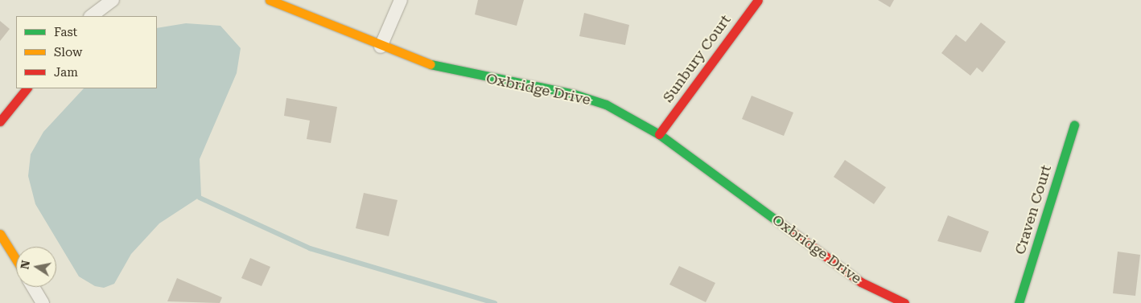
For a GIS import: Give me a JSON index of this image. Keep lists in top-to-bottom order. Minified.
{"streets":{"street":["Sunbury Court","Oxbridge Drive","Craven Court"]},"crossings":[["Sunbury Court","Oxbridge Drive"]],"legend":["Fast","Slow","Jam"],"north":"left"}
